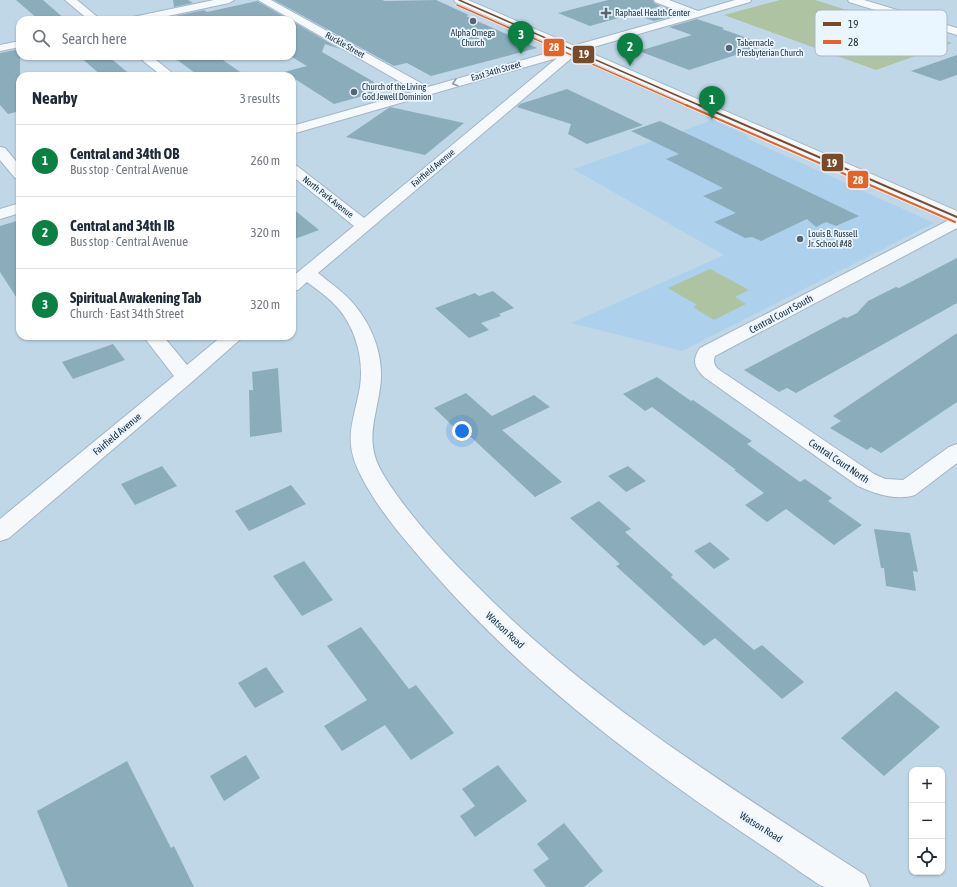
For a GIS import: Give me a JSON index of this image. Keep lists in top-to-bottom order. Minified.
{"streets":{"street":["Ruckle Street","East 34th Street","Fairfield Avenue","North Park Avenue","Central Court South","Central Court North","Watson Road"]},"crossings":[["Ruckle Street","East 34th Street"],["East 34th Street","Fairfield Avenue"],["Fairfield Avenue","North Park Avenue"],["Fairfield Avenue","Watson Road"],["Central Court South","Central Court North"]],"places":{"health":["Raphael Health Center"],"other":["Alpha Omega Church","Tabernacle Presbyterian Church","Church of the Living God Jewell Dominion","Louis B. Russell Jr. School #48"]},"lines":["transit line 19","transit line 28"],"legend":["19","28"],"page":{"search":"Search here","pins":["3","2","1"],"heading":["Nearby","3 results"],"list":[{"mark":"1","name":"Central and 34th OB","note":"Bus stop · Central Avenue","value":"260 m"},{"mark":"2","name":"Central and 34th IB","note":"Bus stop · Central Avenue","value":"320 m"},{"mark":"3","name":"Spiritual Awakening Tab","note":"Church · East 34th Street","value":"320 m"}],"map_buttons":["+","−"]}}
